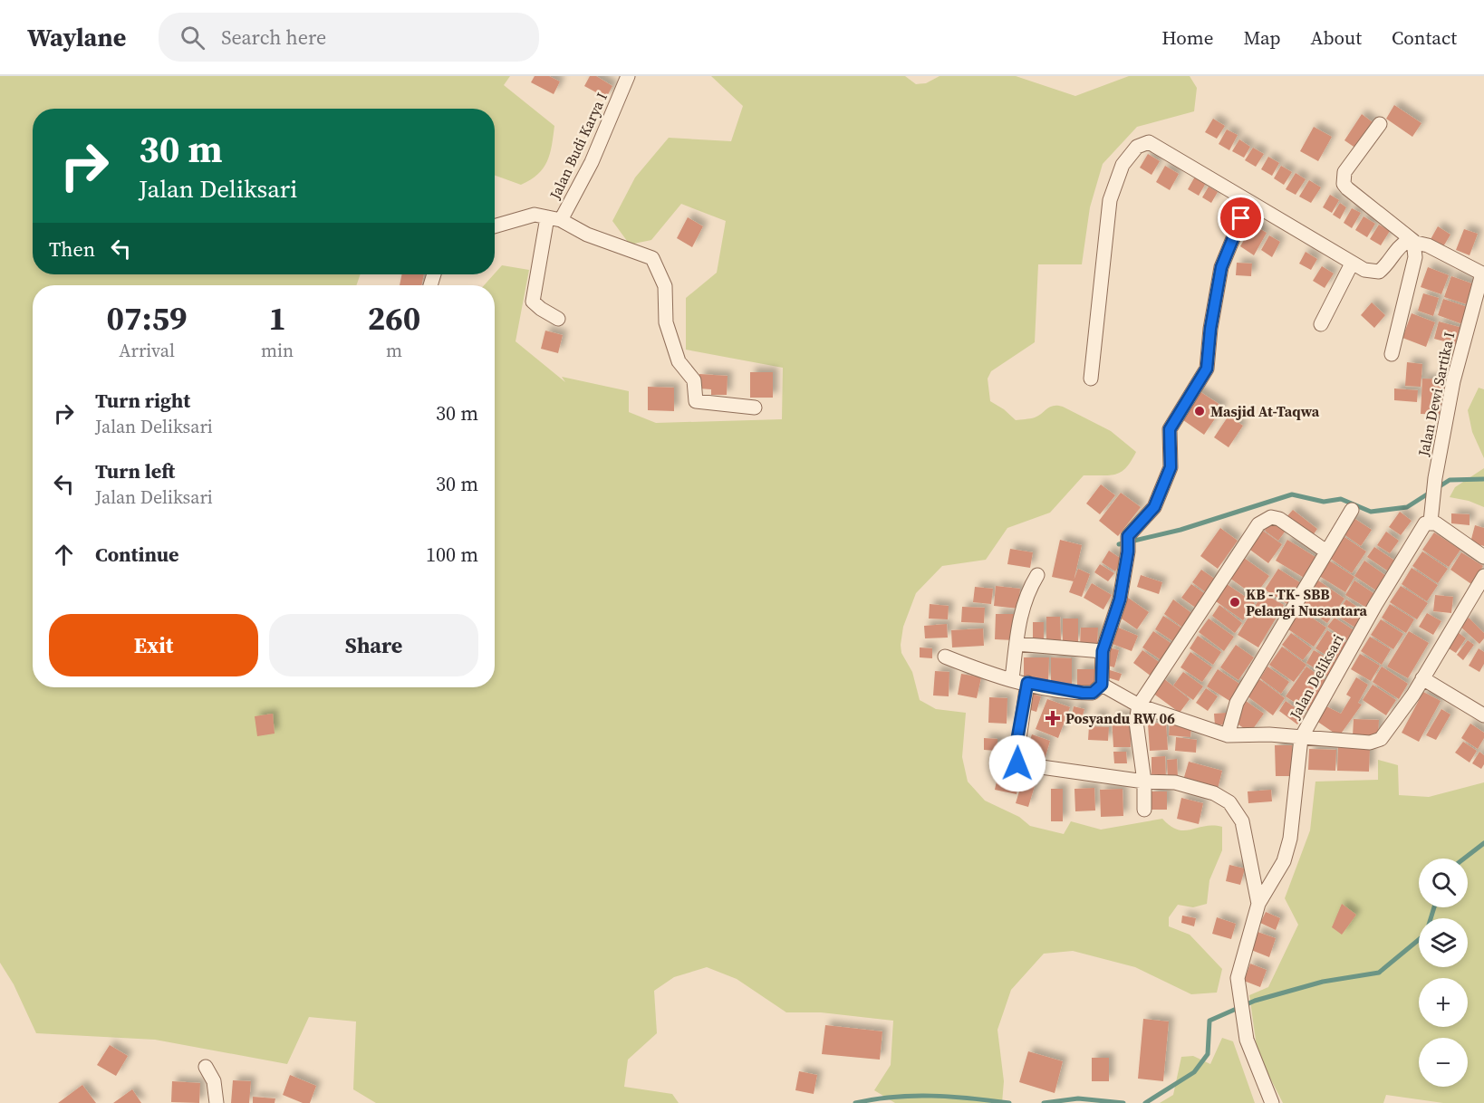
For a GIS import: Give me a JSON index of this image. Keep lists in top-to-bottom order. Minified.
{"streets":{"street":["Jalan Budi Karya I","Jalan Dewi Sartika I","Jalan Deliksari"]},"crossings":[["Jalan Dewi Sartika I","Jalan Deliksari"]],"places":{"other":["Masjid At-Taqwa","KB - TK- SBB Pelangi Nusantara"],"health":["Posyandu RW 06"]},"page":{"header":"Waylane","search":"Search here","nav":["Home","Map","About","Contact"],"turn":["30 m","Jalan Deliksari"],"then":"Then","eta":["07:59","Arrival","1","min","260","m"],"list":[{"name":"Turn right","note":"Jalan Deliksari","value":"30 m"},{"name":"Turn left","note":"Jalan Deliksari","value":"30 m"},{"name":"Continue","value":"100 m"}],"buttons":["Exit","Share"],"map_buttons":["+","−"]}}
